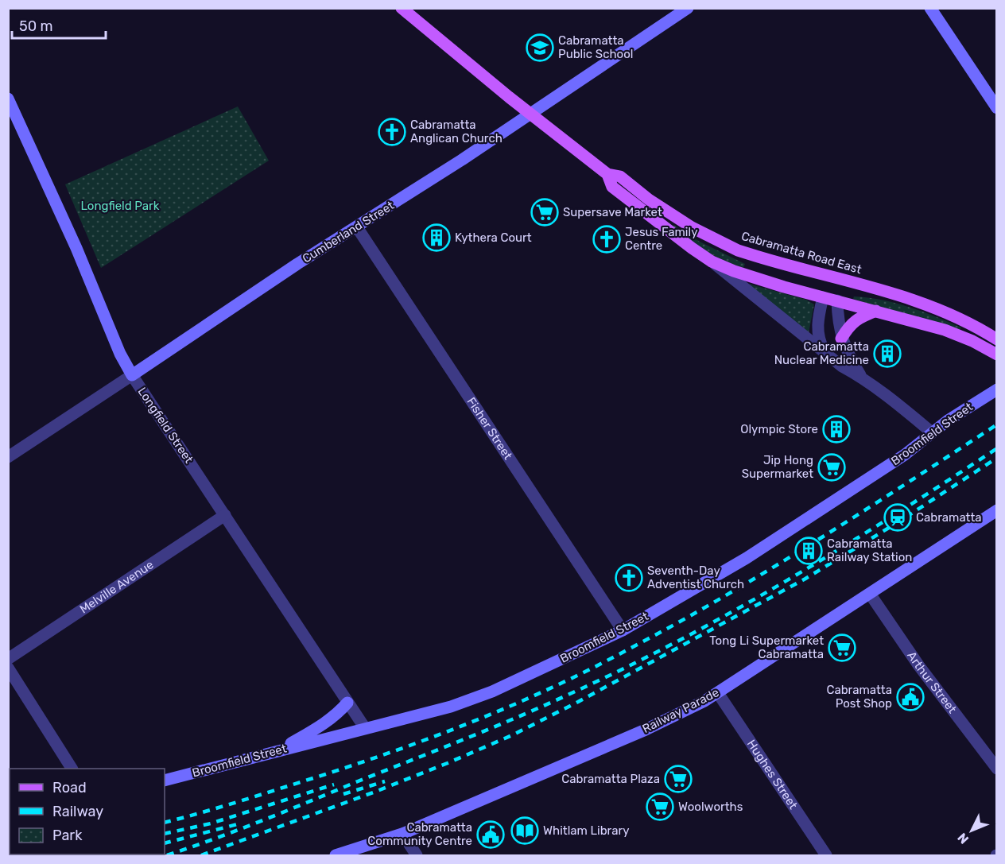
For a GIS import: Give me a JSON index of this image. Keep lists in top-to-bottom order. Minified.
{"streets":{"main road":["Cabramatta Road East"],"street":["Cumberland Street","Longfield Street","Fisher Street","Broomfield Street","Melville Avenue","Arthur Street","Railway Parade","Hughes Street"]},"crossings":[["Cumberland Street","Cabramatta Road East"],["Cumberland Street","Longfield Street"],["Cumberland Street","Fisher Street"],["Cabramatta Road East","Broomfield Street"],["Longfield Street","Broomfield Street"],["Longfield Street","Melville Avenue"],["Fisher Street","Broomfield Street"],["Arthur Street","Railway Parade"],["Railway Parade","Hughes Street"]],"parks":["Longfield Park"],"places":{"school or university":["Cabramatta Public School"],"church":["Cabramatta Anglican Church","Jesus Family Centre","Seventh-Day Adventist Church"],"supermarket":["Supersave Market","Jip Hong Supermarket","Tong Li Supermarket Cabramatta","Cabramatta Plaza","Woolworths"],"building":["Kythera Court","Cabramatta Nuclear Medicine","Olympic Store","Cabramatta Railway Station"],"station":["Cabramatta"],"public building":["Cabramatta Post Shop","Cabramatta Community Centre"],"library":["Whitlam Library"]},"legend":["Road","Railway","Park"],"scale_bar":"50 m","north":"bottom left"}
